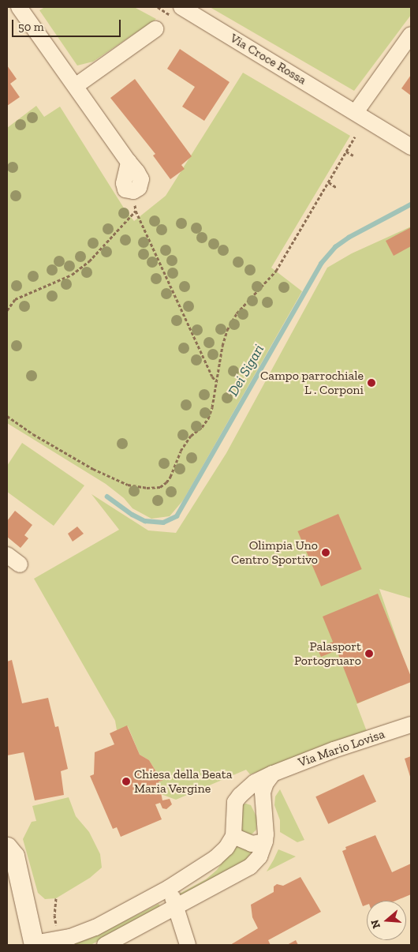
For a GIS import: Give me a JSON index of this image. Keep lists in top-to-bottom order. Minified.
{"streets":{"street":["Via Croce Rossa","Via Mario Lovisa"]},"water":["Dei Sigari"],"places":["Campo parrochiale L . Corponi","Olimpia Uno Centro Sportivo","Palasport Portogruaro","Chiesa della Beata Maria Vergine"],"scale_bar":"50 m","north":"left"}
